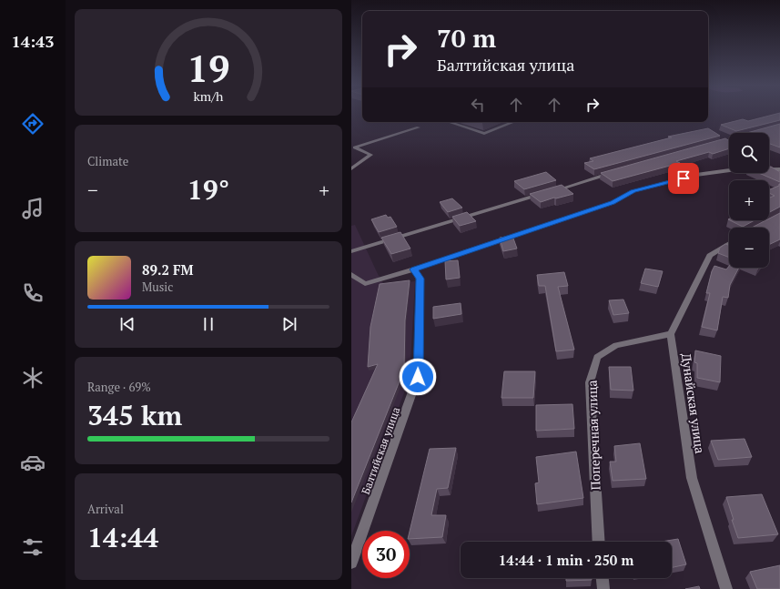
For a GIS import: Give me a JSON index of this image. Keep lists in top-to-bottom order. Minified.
{"streets":{"street":["Дунайская улица","Поперечная улица","Балтийская улица"]},"crossings":[["Дунайская улица","Поперечная улица"]],"page":{"tabs":"14:43","turn":["70 m","Балтийская улица"],"tile":["Climate",["Range · 69%","345 km"],["Arrival","14:44"]],"map_buttons":["+","−"],"heat":["−","19°","+"],"song":["89.2 FM","Music"],"limit":"30","trip":"14:44 · 1 min · 250 m","gauge":["19","km/h"]}}
